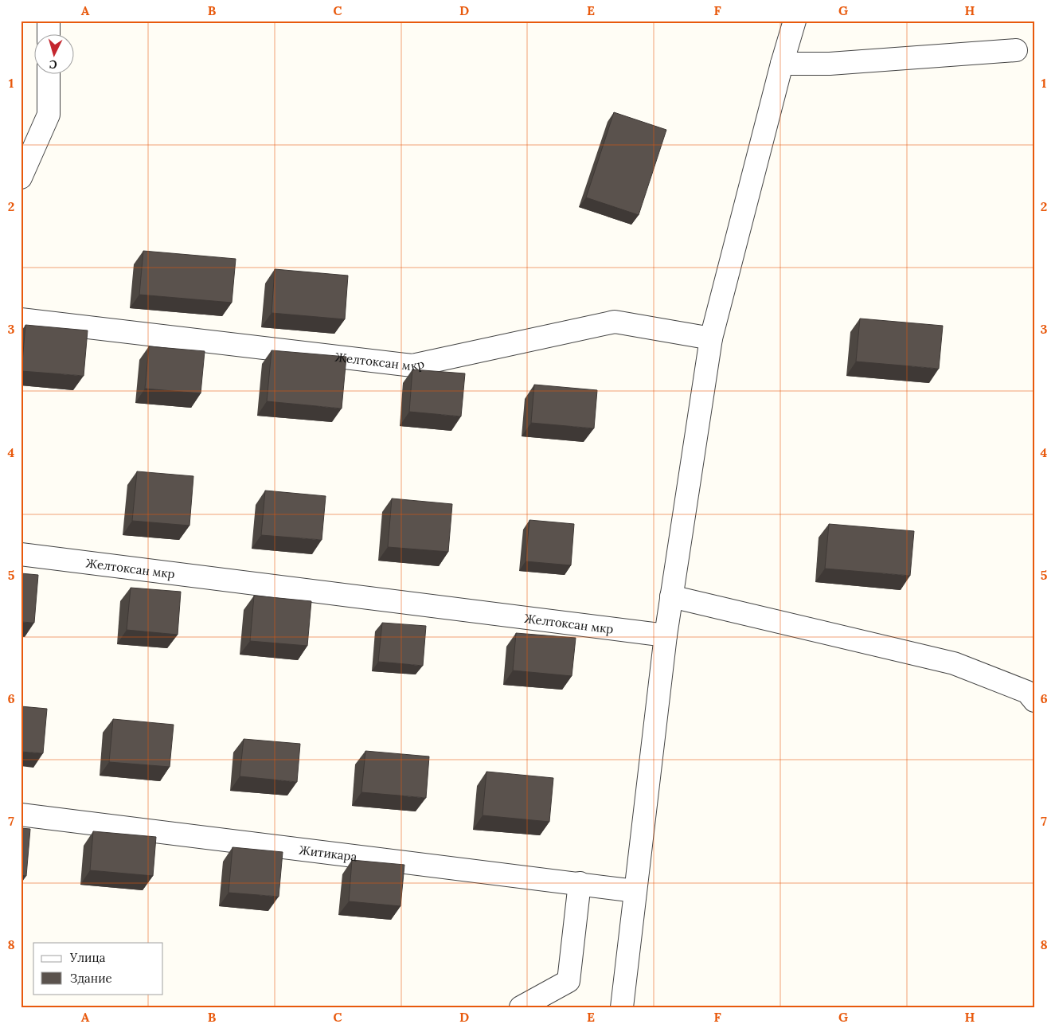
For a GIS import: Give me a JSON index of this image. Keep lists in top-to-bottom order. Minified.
{"streets":{"street":["Желтоксан мкр","Житикара"]},"legend":["Улица","Здание"],"north":"bottom","grid":{"columns":["A","B","C","D","E","F","G","H"],"rows":["1","2","3","4","5","6","7","8"]}}
